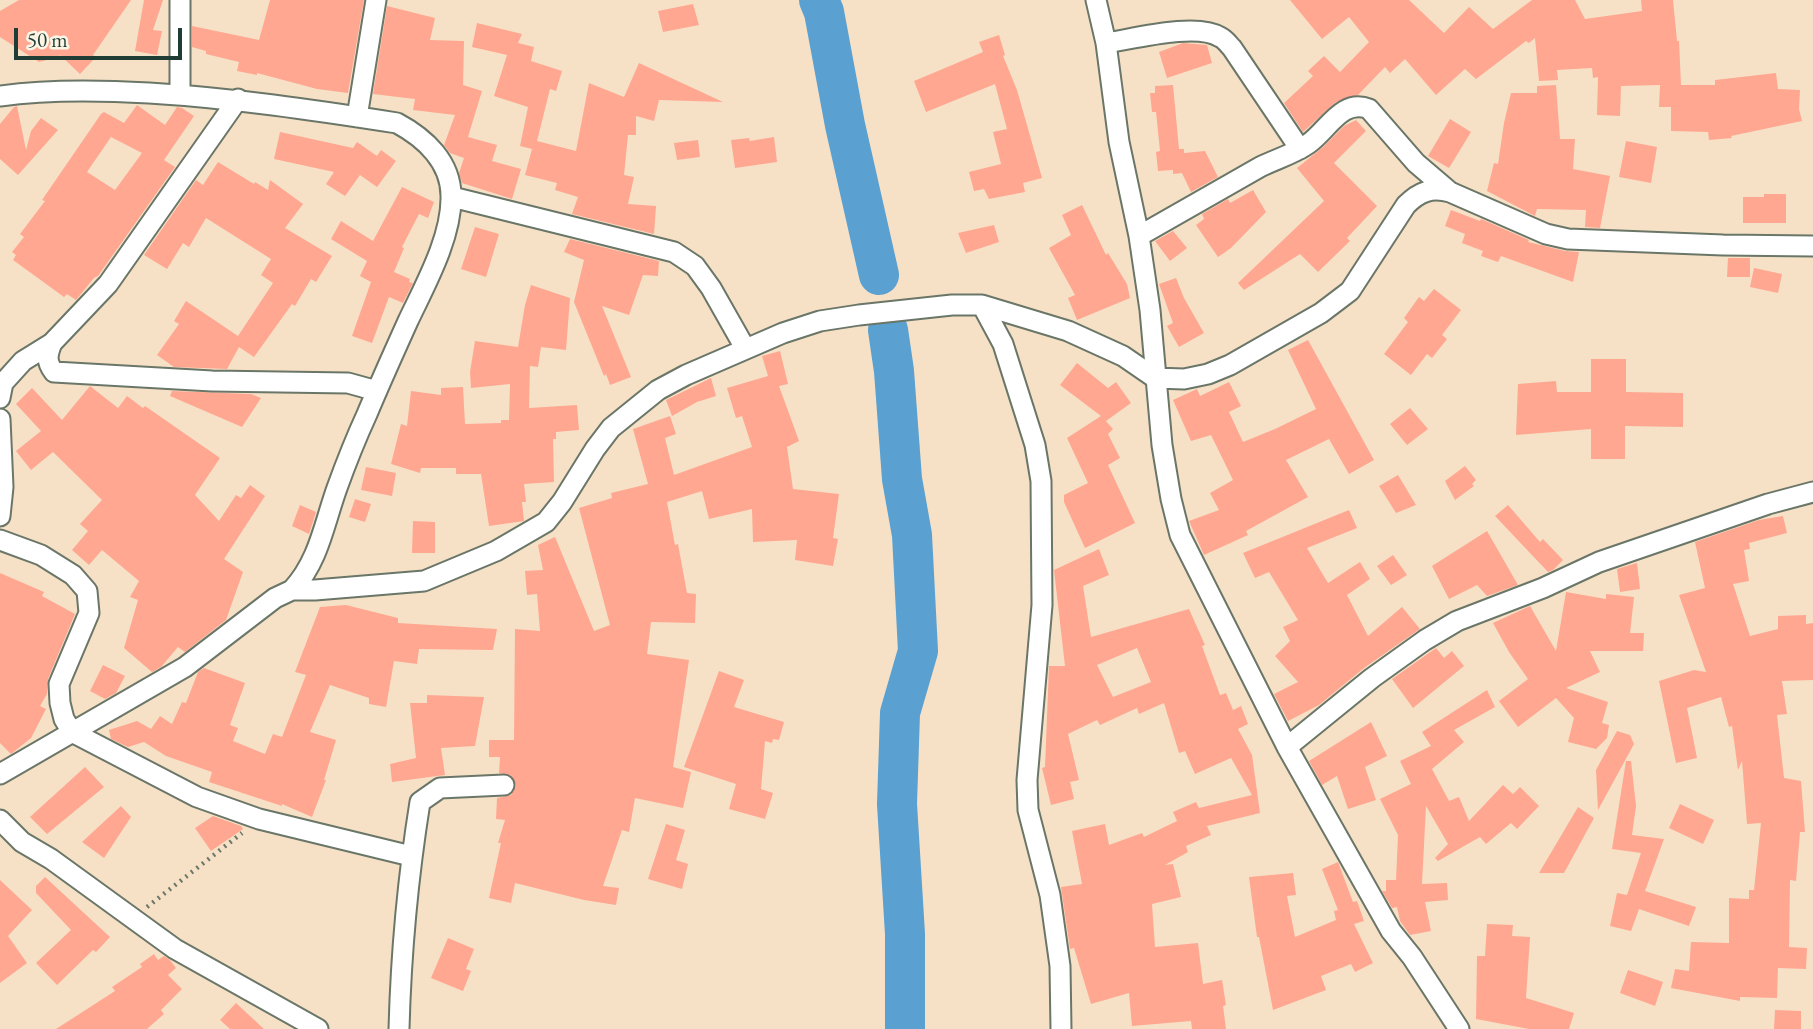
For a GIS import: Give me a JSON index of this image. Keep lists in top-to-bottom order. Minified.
{"scale_bar":"50 m"}
